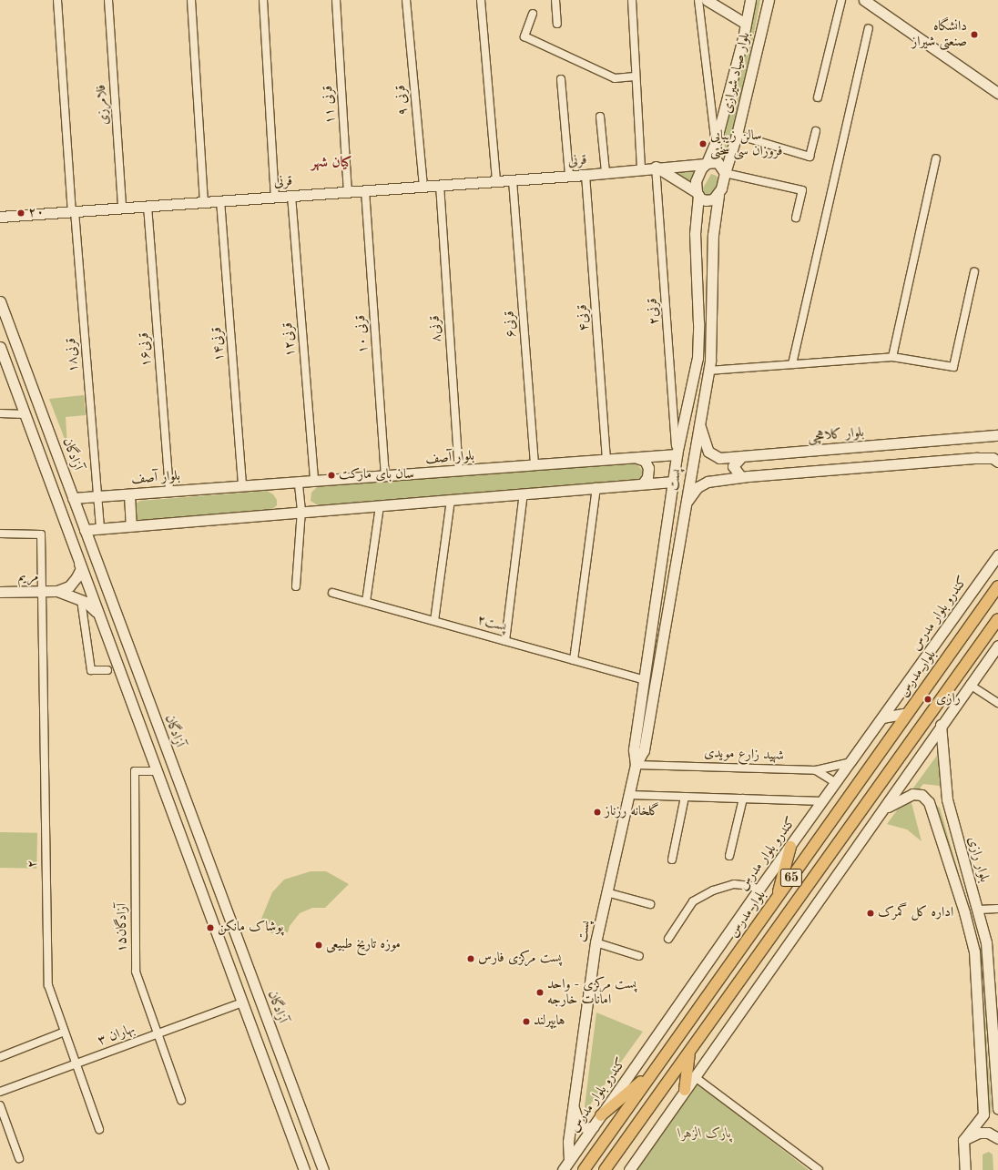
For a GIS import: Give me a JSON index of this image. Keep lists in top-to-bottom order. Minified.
{"streets":{"main road":["بلوار صیاد شیرازی","قرنی","بلوار کلاهچی","آزادگان","بلوار آصف","پست","مریم","کندرو بلوار مدرس","بلوار مدرس","بلوار رازی","65"],"street":["قرنی ۹","فلامرزی","قرنی ۱۱","قرنی۲","قرنی۴","قرنی۶","قرنی۸","۱۰ قرنی","قرنی۱۲","قرنی۱۴","قرنی۱۶","قرنی۱۸","پست۲","شهید زارع مویدی","۲","آزادگان۱۵","بهاران ۳"]},"crossings":[["بلوار صیاد شیرازی","قرنی"],["بلوار صیاد شیرازی","پست"],["قرنی ۹","قرنی"],["فلامرزی","قرنی"],["قرنی ۱۱","قرنی"],["قرنی","قرنی۲"],["قرنی","قرنی۴"],["قرنی","قرنی۶"],["قرنی","قرنی۸"],["قرنی","۱۰ قرنی"],["قرنی","قرنی۱۲"],["قرنی","قرنی۱۴"],["قرنی","قرنی۱۶"],["قرنی","قرنی۱۸"],["قرنی","پست"],["قرنی۲","بلوار آصف"],["قرنی۲","پست"],["قرنی۴","بلوار آصف"],["قرنی۶","بلوار آصف"],["قرنی۸","بلوار آصف"],["۱۰ قرنی","بلوار آصف"],["قرنی۱۲","بلوار آصف"],["قرنی۱۴","بلوار آصف"],["قرنی۱۶","بلوار آصف"],["قرنی۱۸","بلوار آصف"],["بلوار کلاهچی","پست"],["آزادگان","بلوار آصف"],["بلوار آصف","پست"],["پست","کندرو بلوار مدرس"],["پست","پست۲"],["پست","شهید زارع مویدی"],["مریم","۲"],["کندرو بلوار مدرس","شهید زارع مویدی"],["۲","بهاران ۳"],["آزادگان۱۵","بهاران ۳"]],"districts":["کیان شهر"],"parks":["پارک الزهرا"],"places":["دانشگاه صنعتی شیراز","سالن زیبایی فروزان سی سختی","۲۰","سان بای مارکت","رازی","گلخانه رزناز","اداره کل گمرک","پوشاک مانکن","موزه تاریخ طبیعی","پست مرکزی فارس","پست مرکزی - واحد امانات خارجه","هایپرلند"]}
